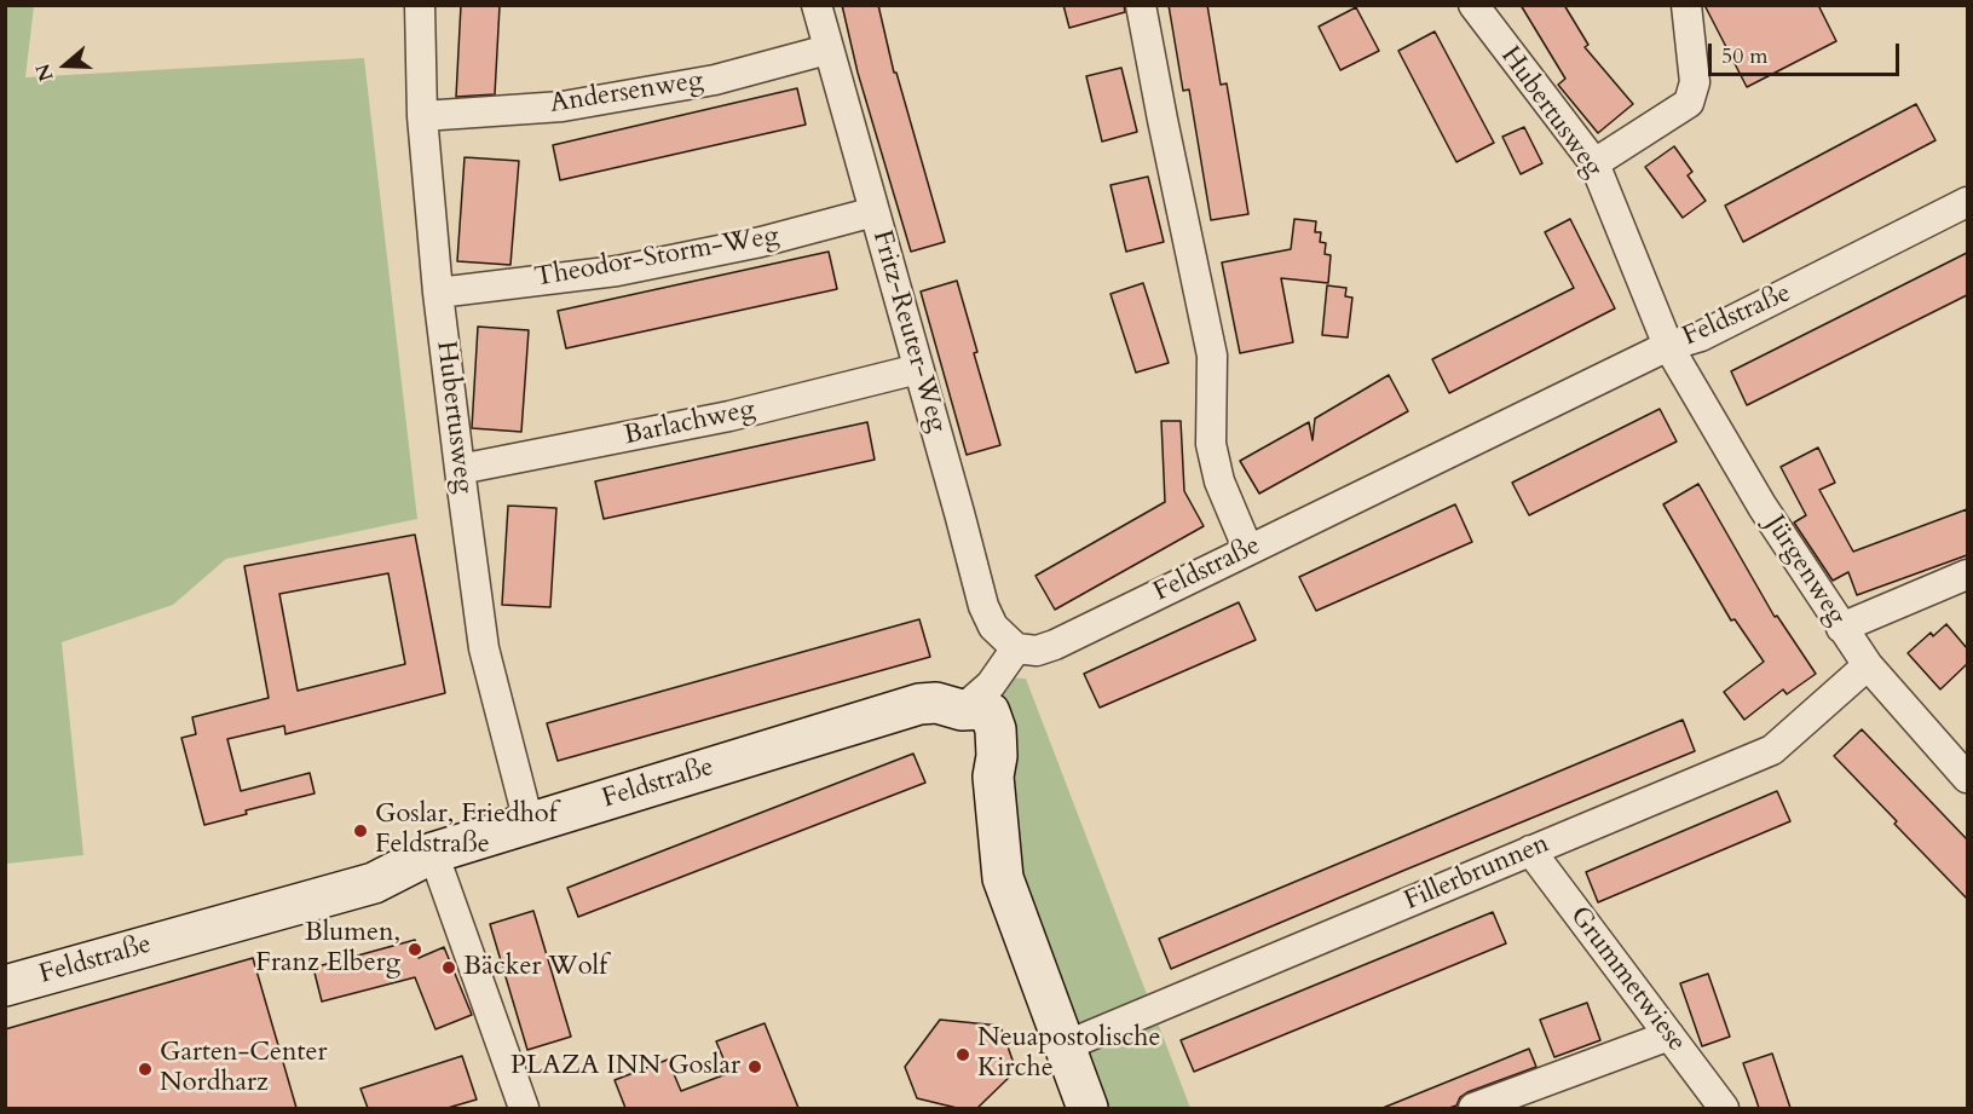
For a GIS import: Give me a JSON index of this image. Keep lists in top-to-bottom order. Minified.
{"streets":{"street":["Andersenweg","Hubertusweg","Theodor-Storm-Weg","Feldstraße","Fritz-Reuter-Weg","Barlachweg","Jürgenweg","Fillerbrunnen","Grummetwiese"]},"crossings":[["Andersenweg","Hubertusweg"],["Andersenweg","Fritz-Reuter-Weg"],["Hubertusweg","Theodor-Storm-Weg"],["Hubertusweg","Feldstraße"],["Hubertusweg","Barlachweg"],["Hubertusweg","Jürgenweg"],["Theodor-Storm-Weg","Fritz-Reuter-Weg"],["Feldstraße","Fritz-Reuter-Weg"],["Feldstraße","Jürgenweg"],["Fritz-Reuter-Weg","Barlachweg"],["Jürgenweg","Fillerbrunnen"],["Fillerbrunnen","Grummetwiese"]],"places":["Goslar, Friedhof Feldstraße","Blumen, Franz Elberg","Bäcker Wolf","Neuapostolische Kirche","PLAZA INN Goslar","Garten-Center Nordharz"],"scale_bar":"50 m","north":"left"}
